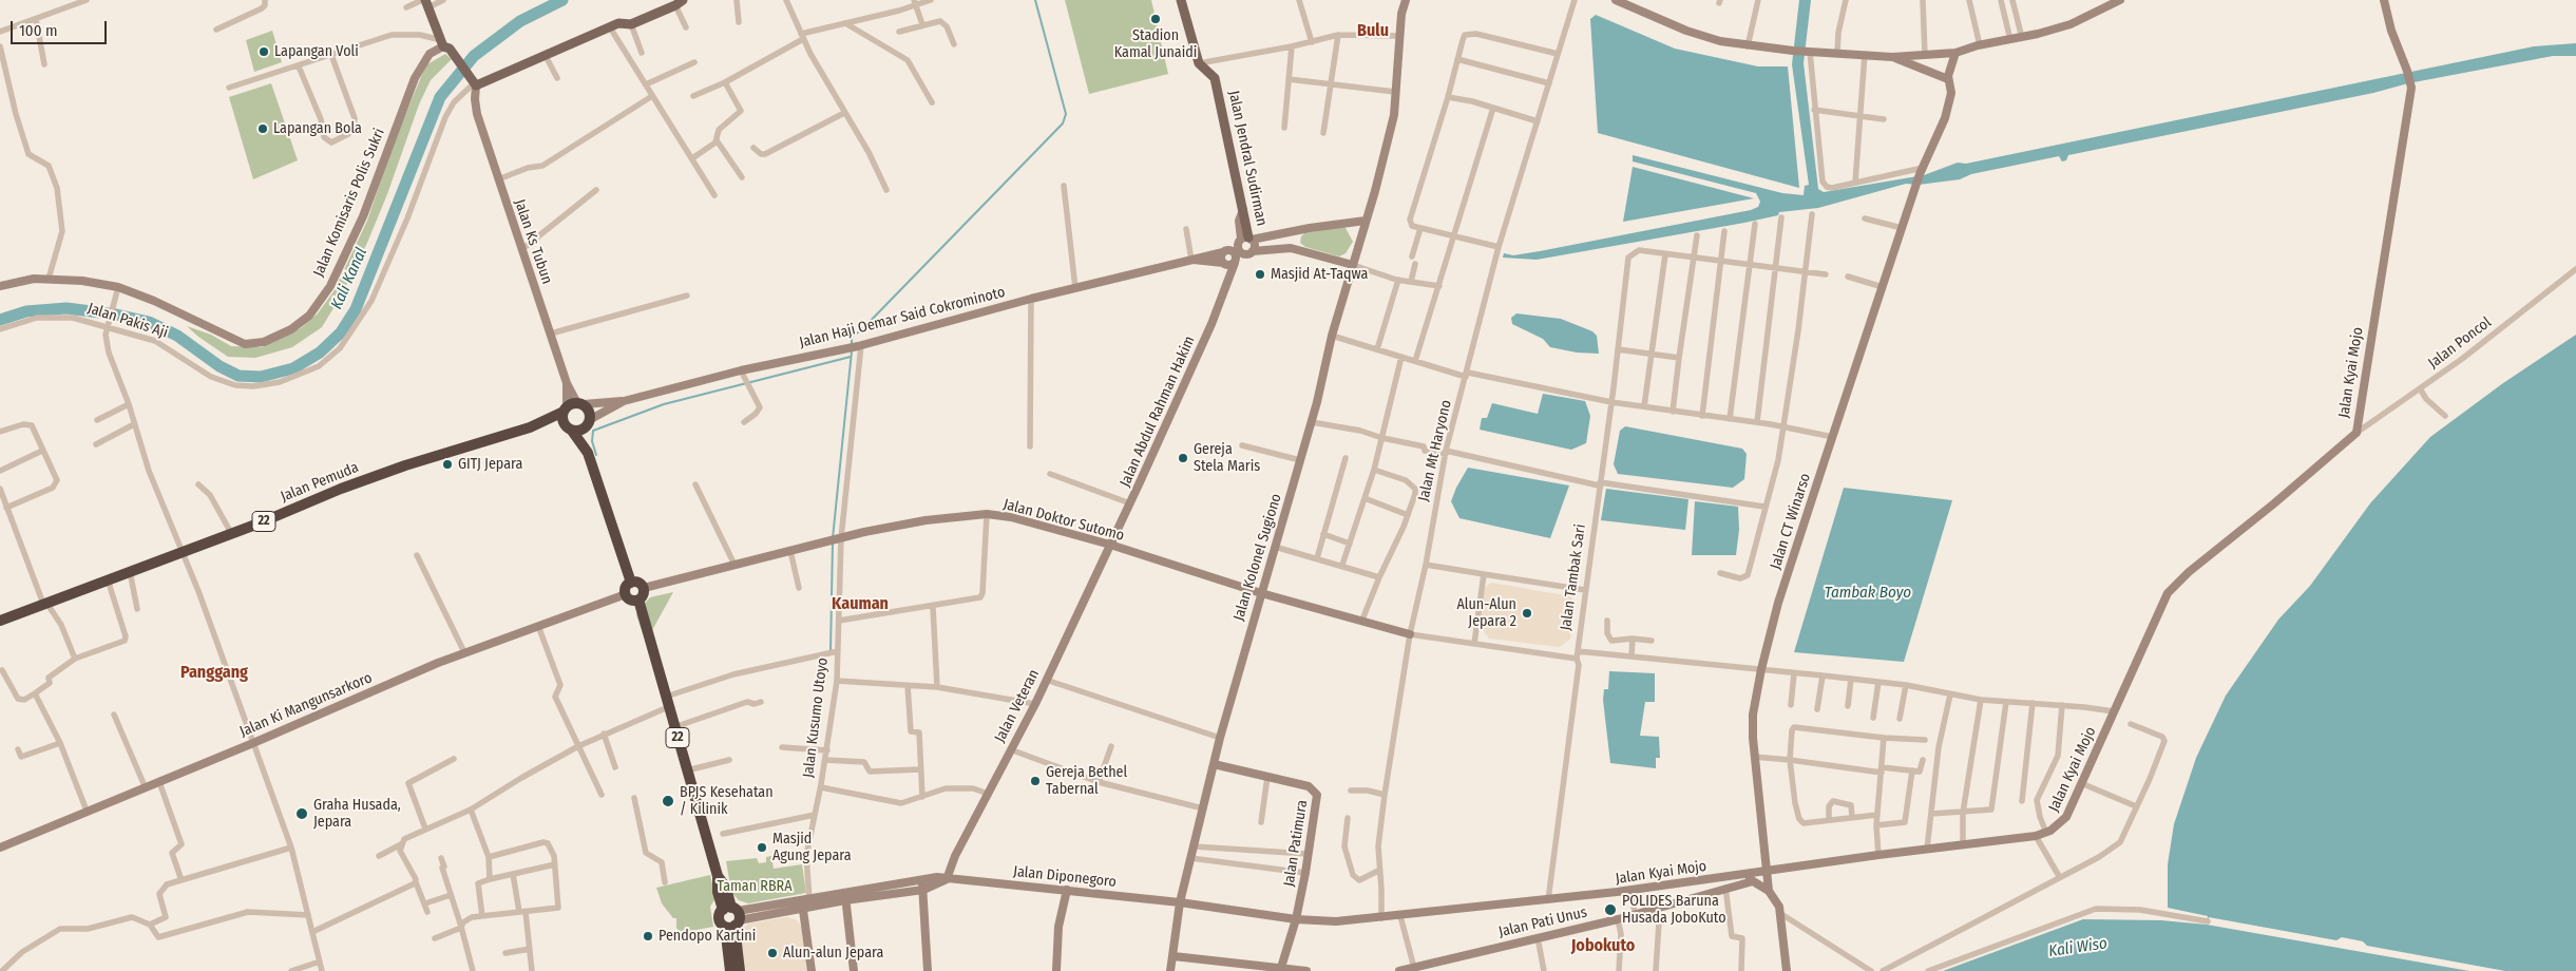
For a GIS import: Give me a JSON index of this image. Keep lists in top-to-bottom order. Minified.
{"streets":{"highway":["Jalan Pemuda","22"],"main road":["Jalan Jendral Sudirman","Jalan Komisaris Polis Sukri","Jalan Ks Tubun","Jalan Haji Oemar Said Cokrominoto","Jalan Kyai Mojo","Jalan Abdul Rahman Hakim","Jalan Doktor Sutomo","Jalan CT Winarso","Jalan Kolonel Sugiono","Jalan Ki Mangunsarkoro","Jalan Veteran","Jalan Patimura","Jalan Diponegoro","Jalan Pati Unus"],"street":["Jalan Pakis Aji","Jalan Poncol","Jalan Mt Haryono","Jalan Tambak Sari","Jalan Kusumo Utoyo"]},"crossings":[["Jalan Ks Tubun","Jalan Pakis Aji"],["Jalan Ks Tubun","Jalan Pemuda"],["Jalan Haji Oemar Said Cokrominoto","Jalan Kusumo Utoyo"],["Jalan Poncol","Jalan Kyai Mojo"],["Jalan Kyai Mojo","Jalan Mt Haryono"],["Jalan Kyai Mojo","Jalan CT Winarso"],["Jalan Kyai Mojo","Jalan Tambak Sari"],["Jalan Kyai Mojo","Jalan Patimura"],["Jalan Kyai Mojo","Jalan Diponegoro"],["Jalan Abdul Rahman Hakim","Jalan Doktor Sutomo"],["Jalan Abdul Rahman Hakim","Jalan Veteran"],["Jalan Mt Haryono","Jalan Doktor Sutomo"],["Jalan Doktor Sutomo","22"],["Jalan Doktor Sutomo","Jalan Kolonel Sugiono"],["Jalan Doktor Sutomo","Jalan Ki Mangunsarkoro"],["Jalan Doktor Sutomo","Jalan Veteran"],["Jalan Doktor Sutomo","Jalan Kusumo Utoyo"],["22","Jalan Ki Mangunsarkoro"],["22","Jalan Diponegoro"],["Jalan Kolonel Sugiono","Jalan Patimura"],["Jalan Kolonel Sugiono","Jalan Diponegoro"],["Jalan Veteran","Jalan Diponegoro"],["Jalan Kusumo Utoyo","Jalan Diponegoro"],["Jalan Patimura","Jalan Diponegoro"]],"districts":["Bulu","Kauman","Panggang","Jobokuto"],"water":["Kali Kanal","Tambak Boyo","Kali Wiso"],"parks":["Taman RBRA"],"places":["Stadion Kamal Junaidi","Lapangan Voli","Lapangan Bola","Masjid At-Taqwa","Gereja Stela Maris","GITJ Jepara","Alun-Alun Jepara 2","Gereja Bethel Tabernal","BPJS Kesehatan / Kilinik","Graha Husada, Jepara","Masjid Agung Jepara","POLIDES Baruna Husada JoboKuto","Pendopo Kartini","Alun-alun Jepara"],"scale_bar":"100 m"}
